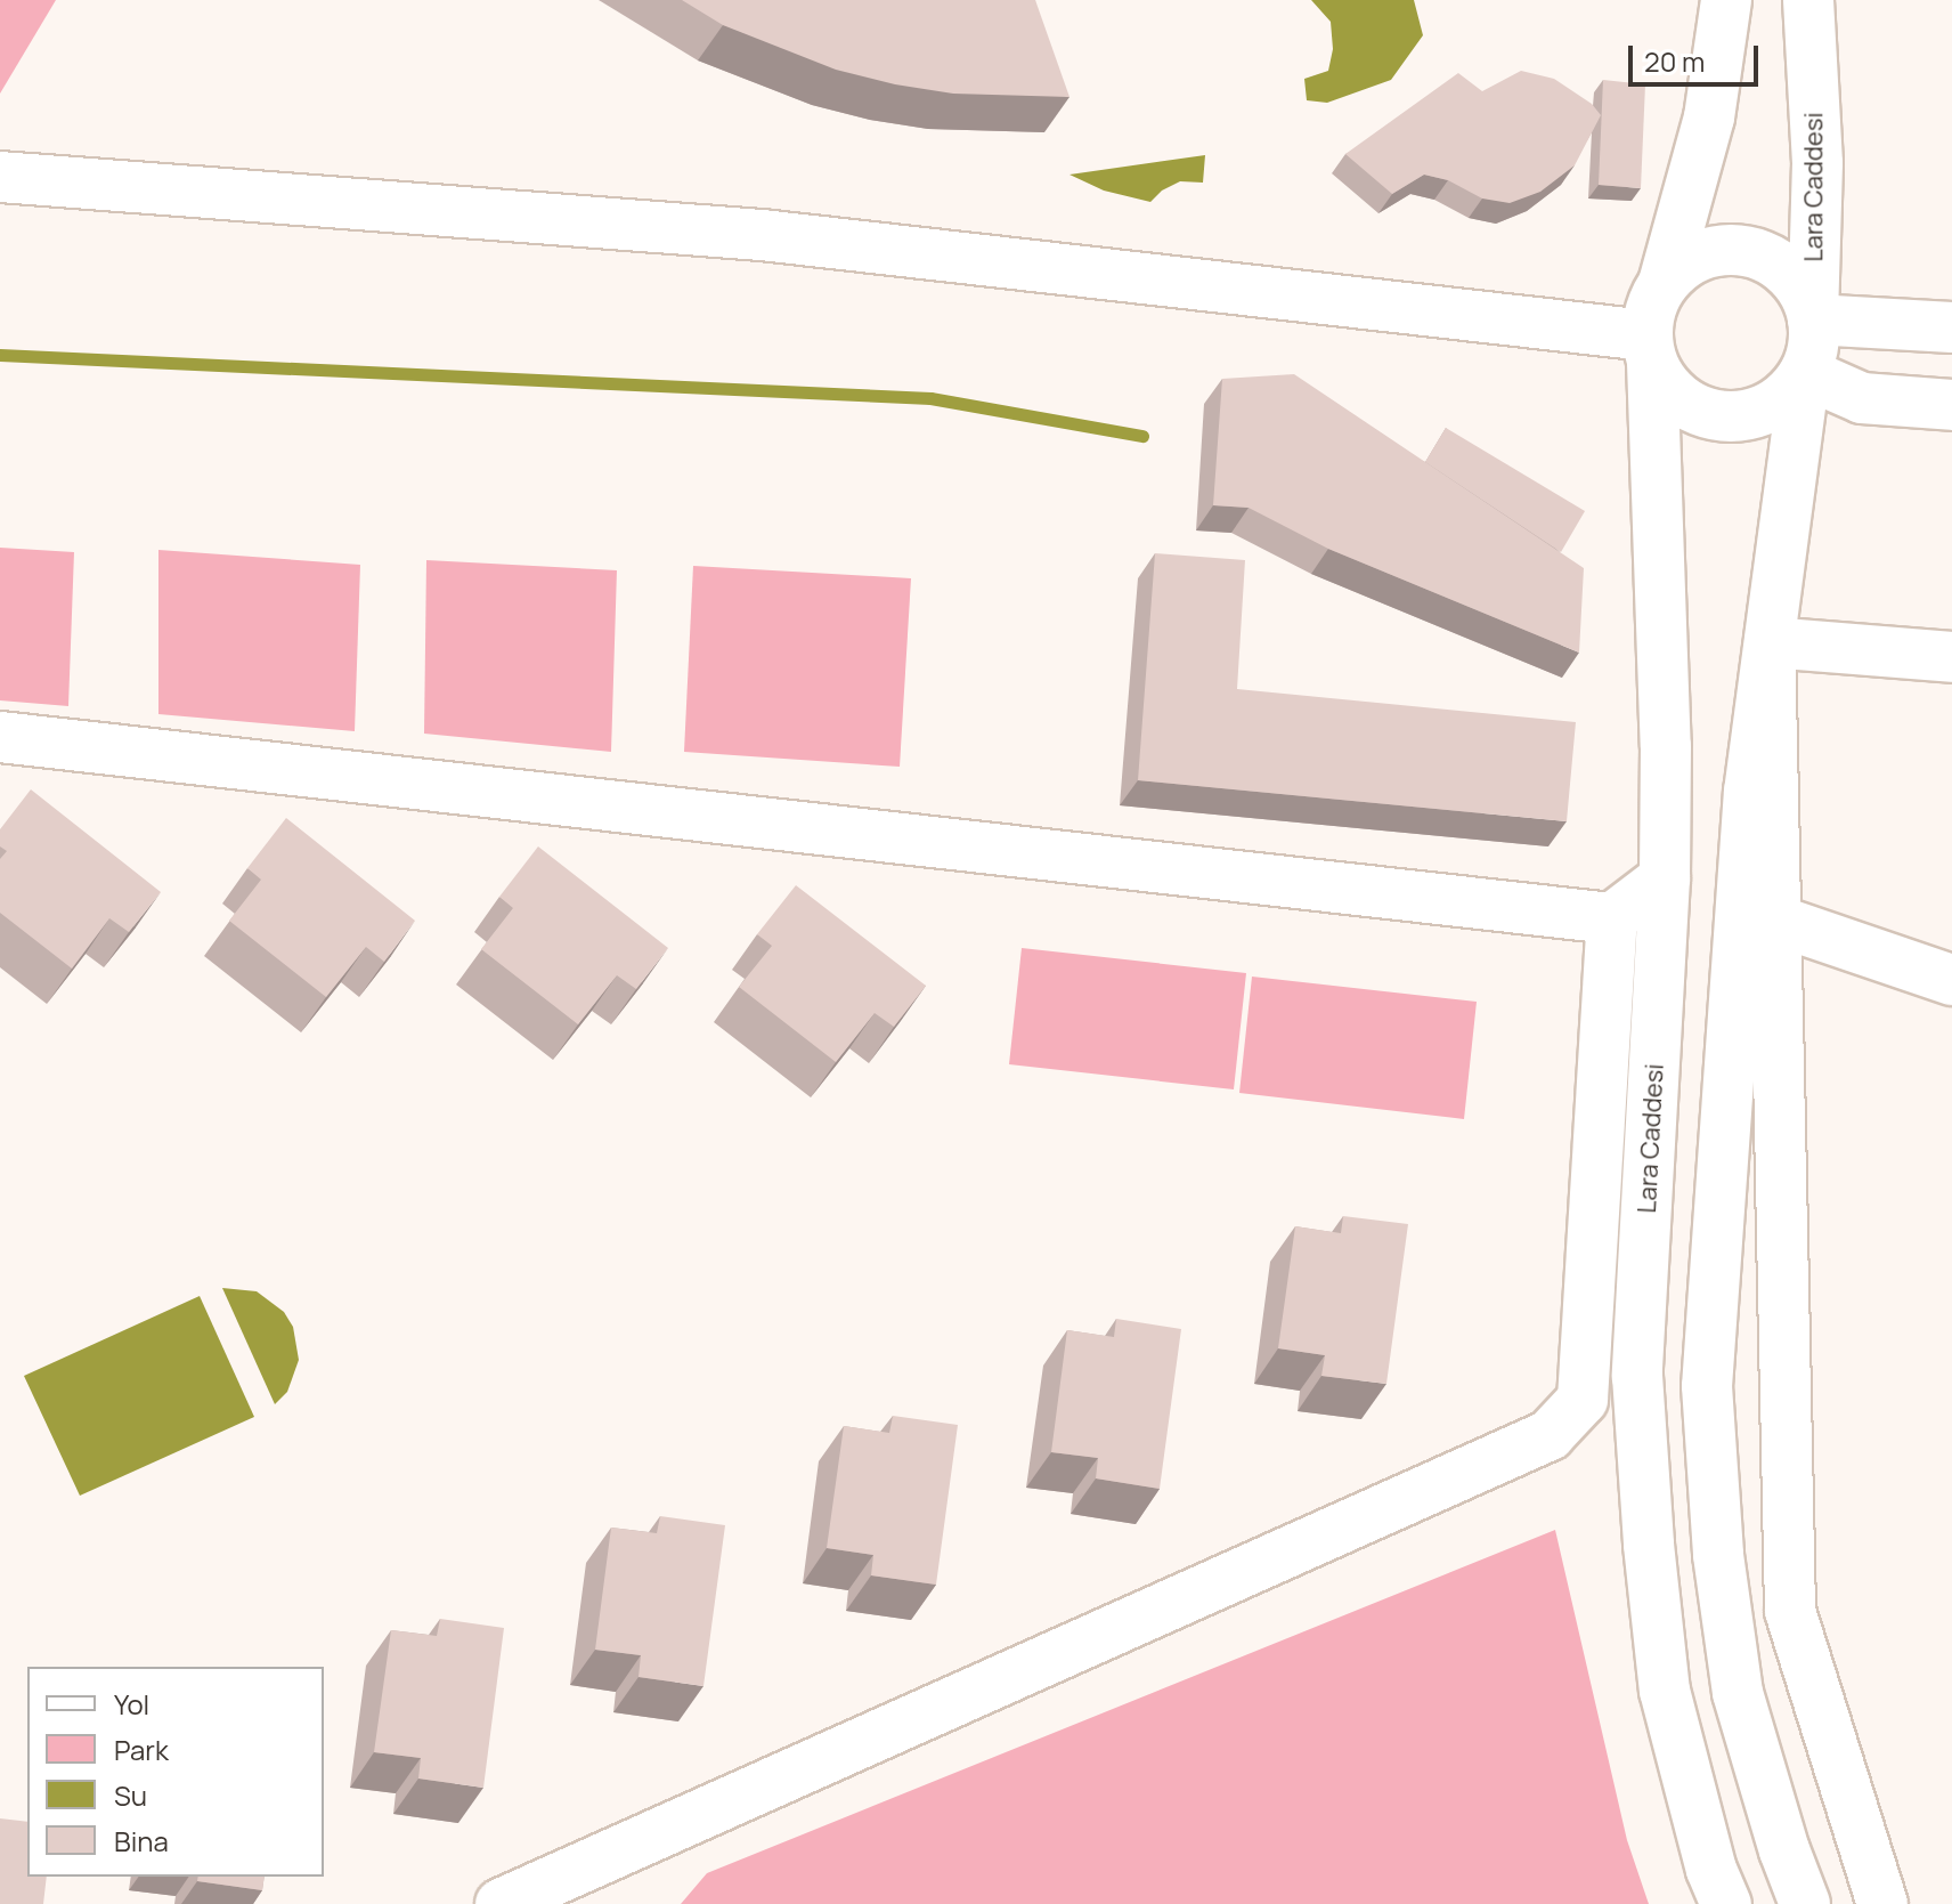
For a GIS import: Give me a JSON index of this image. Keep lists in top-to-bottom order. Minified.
{"streets":{"street":["Lara Caddesi"]},"legend":["Yol","Park","Su","Bina"],"scale_bar":"20 m"}
